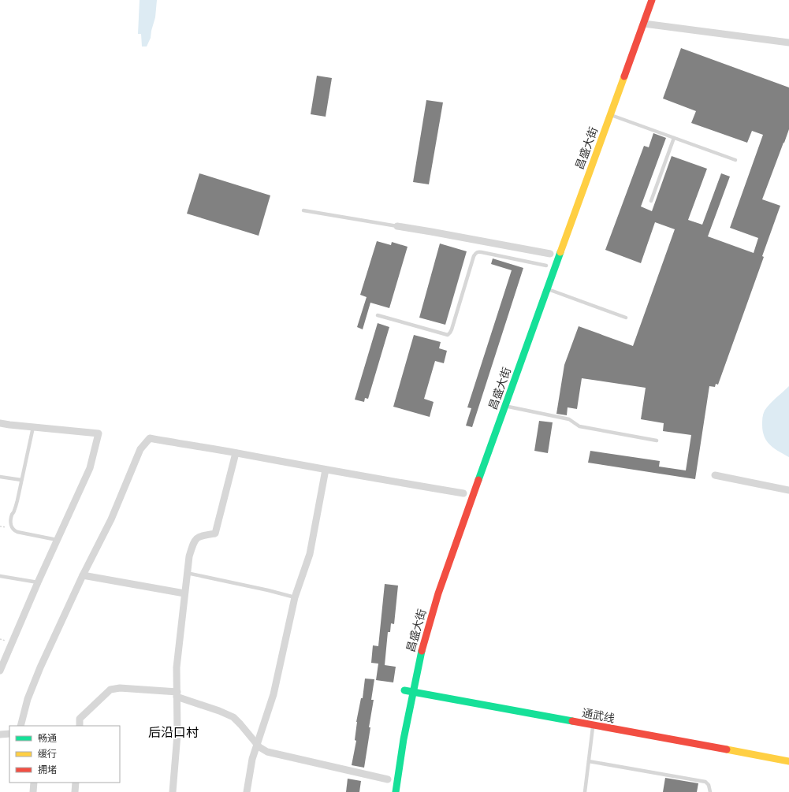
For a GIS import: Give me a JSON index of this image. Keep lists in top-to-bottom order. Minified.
{"streets":{"highway":["昌盛大街","通武线"]},"crossings":[["昌盛大街","通武线"]],"districts":["后沿口村"],"legend":["畅通","缓行","拥堵"]}
